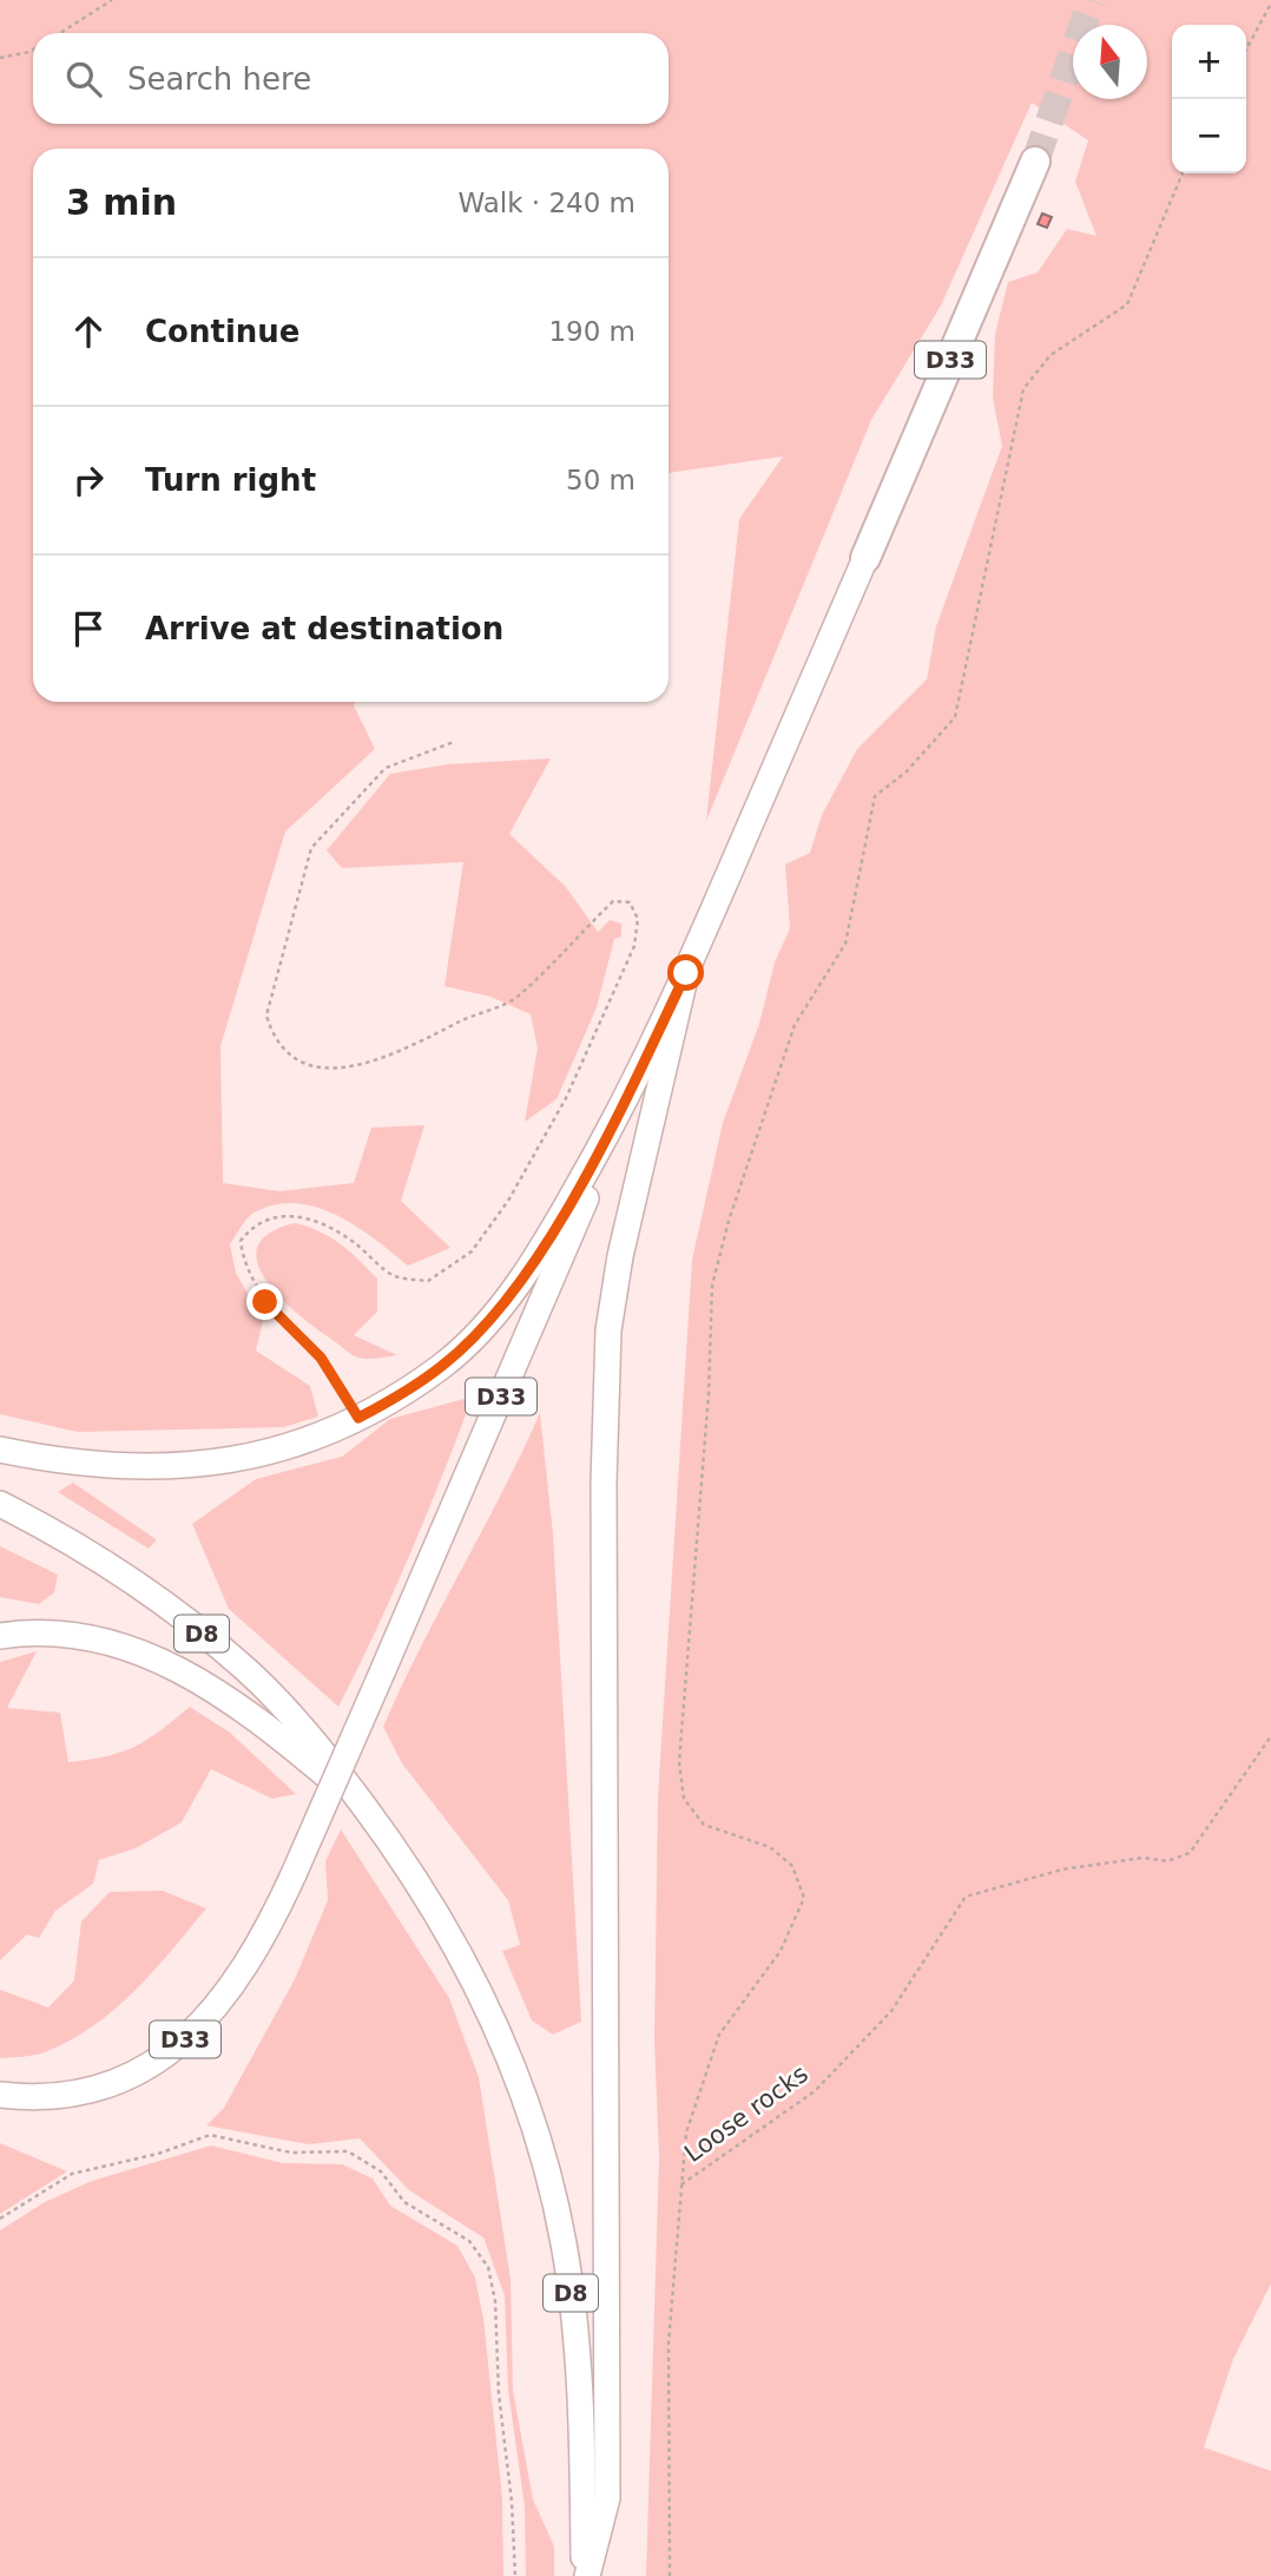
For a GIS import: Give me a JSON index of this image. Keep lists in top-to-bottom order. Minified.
{"streets":{"highway":["D33"],"main road":["D8"],"path":["Loose rocks"]},"north":"top","page":{"map_buttons":["+","−"],"search":"Search here","heading":["3 min","Walk · 240 m"],"list":[["Continue","190 m"],["Turn right","50 m"],"Arrive at destination"]}}
